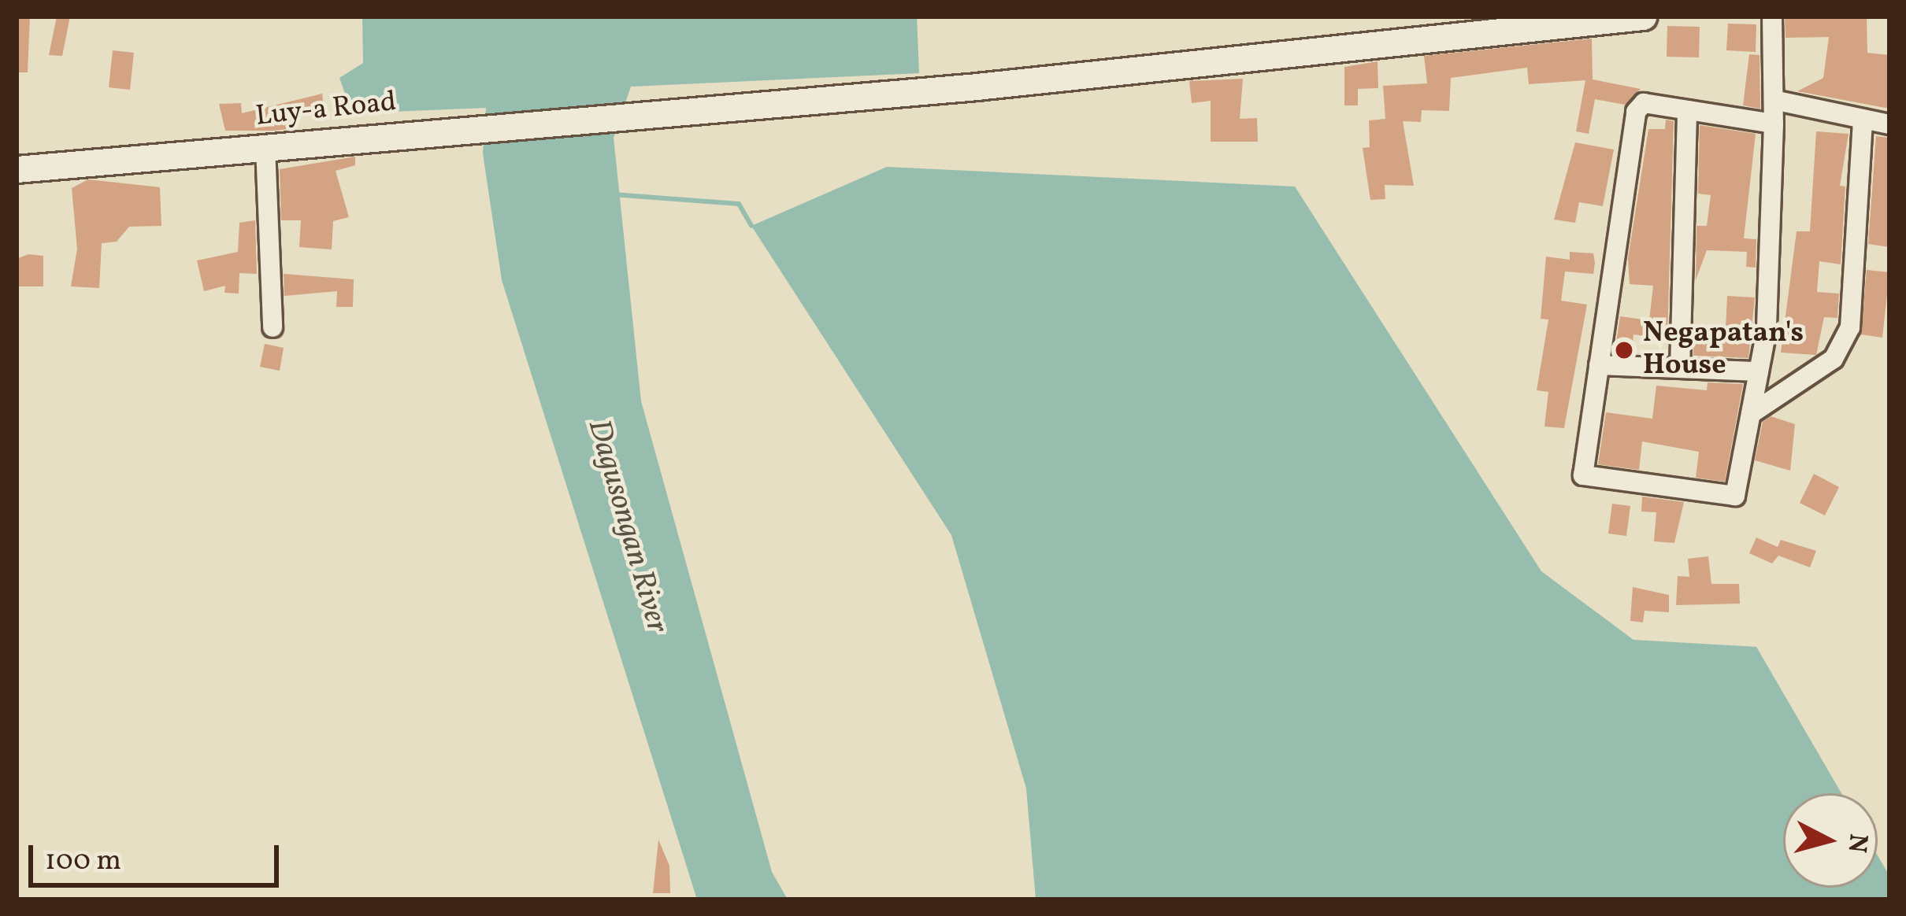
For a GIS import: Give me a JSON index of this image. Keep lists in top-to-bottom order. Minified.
{"streets":{"main road":["Luy-a Road"]},"water":["Dagusongan River"],"places":["Negapatan's House"],"scale_bar":"100 m","north":"right"}
